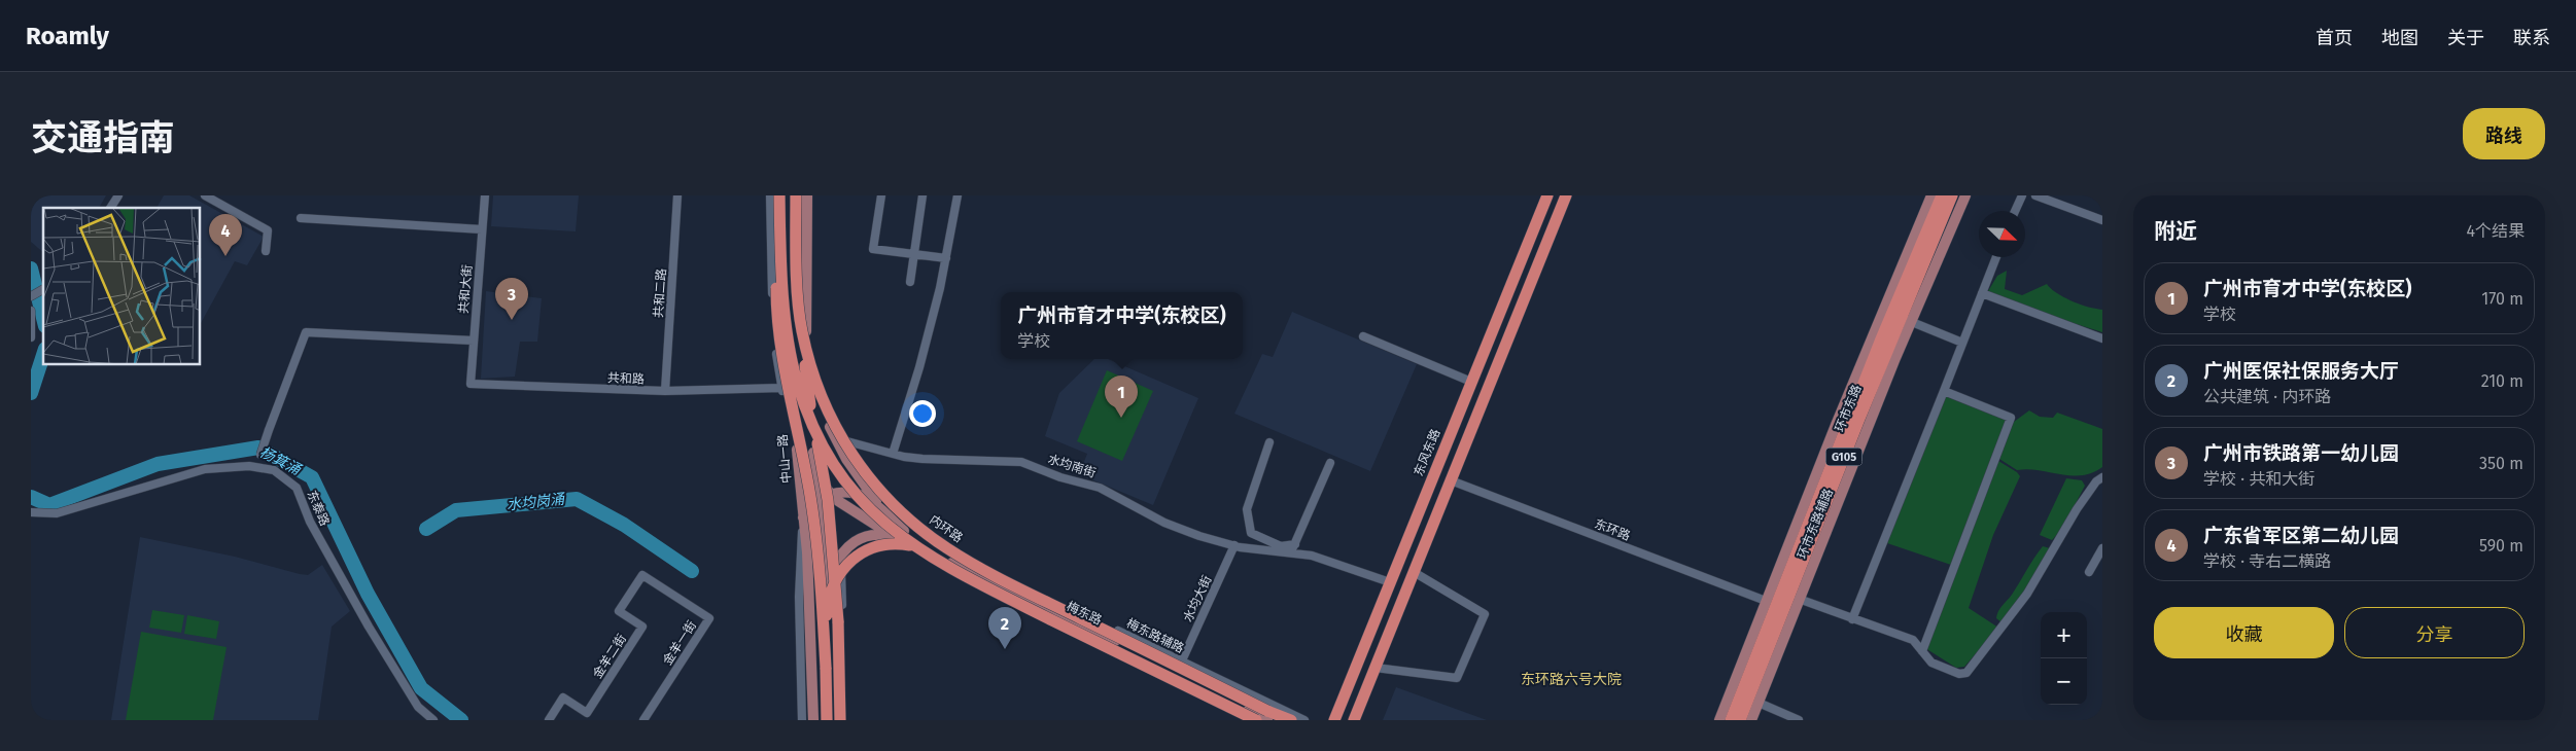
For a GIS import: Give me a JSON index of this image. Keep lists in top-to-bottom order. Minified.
{"streets":{"highway":["环市东路","东风东路","G105","内环路"],"main road":["中山一路","环市东路辅路","梅东路"],"street":["共和大街","共和二路","共和路","水均南街","东泰路","东环路","水均大街","梅东路辅路","金羊一街","金羊二街"]},"crossings":[["共和大街","共和路"],["共和二路","共和路"],["东风东路","水均南街"],["水均南街","水均大街"],["环市东路辅路","东环路"],["内环路","梅东路"],["水均大街","梅东路辅路"],["梅东路","梅东路辅路"],["金羊一街","金羊二街"]],"districts":["东环路六号大院"],"water":["杨箕涌","水均岗涌"],"north":"bottom right","page":{"header":"Roamly","nav":["首页","地图","关于","联系"],"title":"交通指南","buttons":["路线",["收藏","分享"]],"heading":["附近","4个结果"],"pins":["4","3","1","2"],"list":[{"mark":"1","name":"广州市育才中学(东校区)","note":"学校","value":"170 m"},{"mark":"2","name":"广州医保社保服务大厅","note":"公共建筑 · 内环路","value":"210 m"},{"mark":"3","name":"广州市铁路第一幼儿园","note":"学校 · 共和大街","value":"350 m"},{"mark":"4","name":"广东省军区第二幼儿园","note":"学校 · 寺右二横路","value":"590 m"}],"popup":["广州市育才中学(东校区)","学校"],"map_buttons":["+","−"]}}
